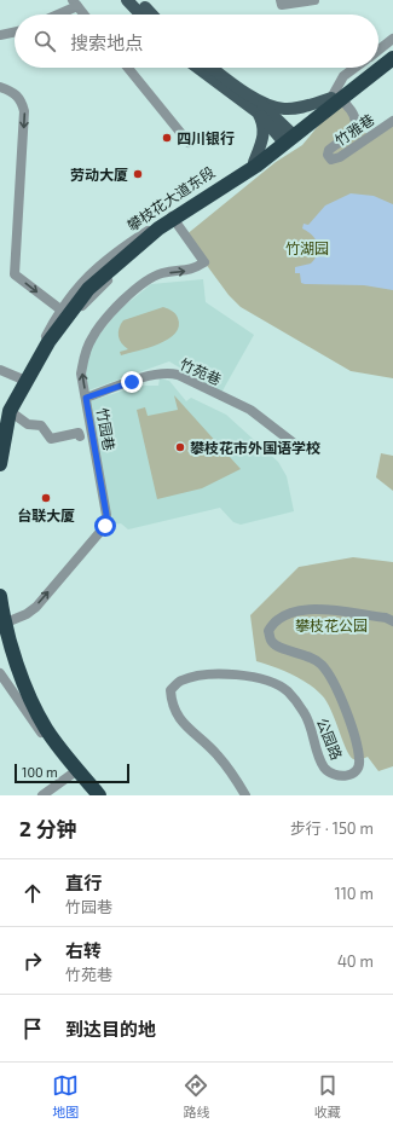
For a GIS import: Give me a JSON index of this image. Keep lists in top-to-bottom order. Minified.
{"streets":{"highway":["攀枝花大道东段"],"street":["竹雅巷","竹苑巷","竹园巷","公园路"]},"crossings":[["竹雅巷","攀枝花大道东段"],["攀枝花大道东段","竹园巷"],["竹苑巷","竹园巷"]],"one_way":["竹园巷"],"parks":["竹湖园","攀枝花公园"],"places":["四川银行","劳动大厦","攀枝花市外国语学校","台联大厦"],"scale_bar":"100 m","page":{"search":"搜索地点","scale":"100 m","heading":["2 分钟","步行 · 150 m"],"list":[["直行","竹园巷","110 m"],["右转","竹苑巷","40 m"],"到达目的地"],"nav":["地图","路线","收藏"]}}
